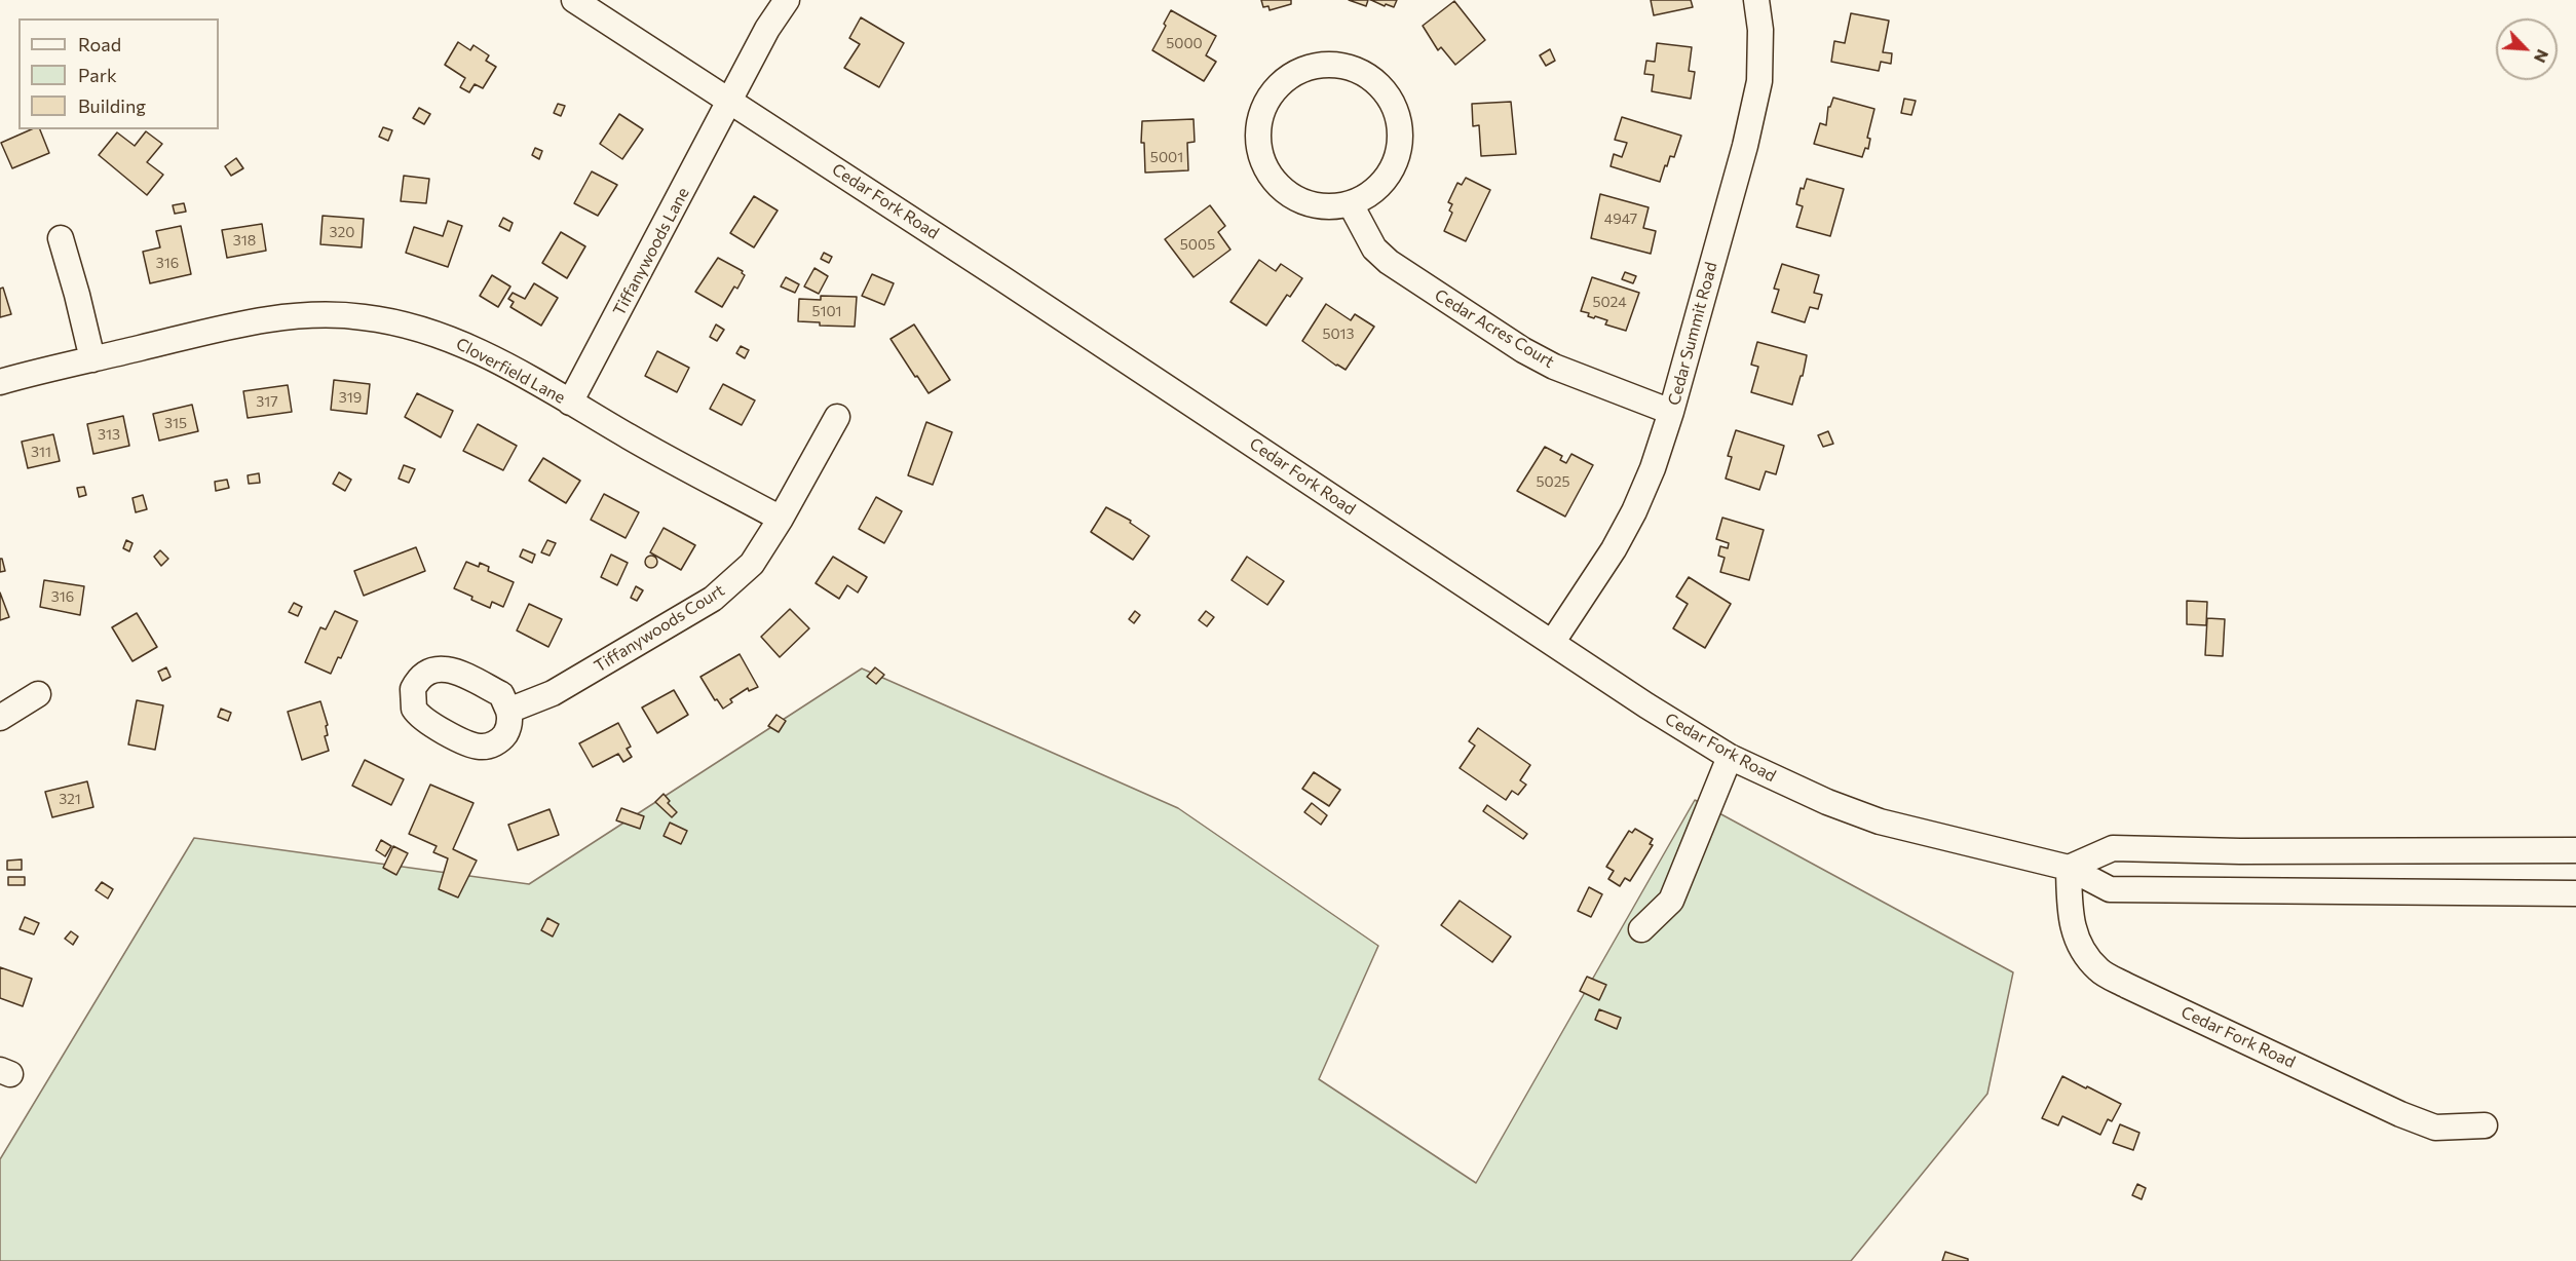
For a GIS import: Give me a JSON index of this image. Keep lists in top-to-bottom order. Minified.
{"streets":{"street":["Cedar Fork Road","Tiffanywoods Lane","Cedar Acres Court","Cedar Summit Road","Cloverfield Lane","Tiffanywoods Court"]},"crossings":[["Cedar Fork Road","Tiffanywoods Lane"],["Cedar Fork Road","Cedar Summit Road"],["Tiffanywoods Lane","Cloverfield Lane"],["Cedar Acres Court","Cedar Summit Road"],["Cloverfield Lane","Tiffanywoods Court"]],"house_numbers":["5000","5001","4947","320","318","5005","316","5024","5101","5013","319","317","315","313","311","5025","316","321"],"legend":["Road","Park","Building"],"north":"bottom right"}
